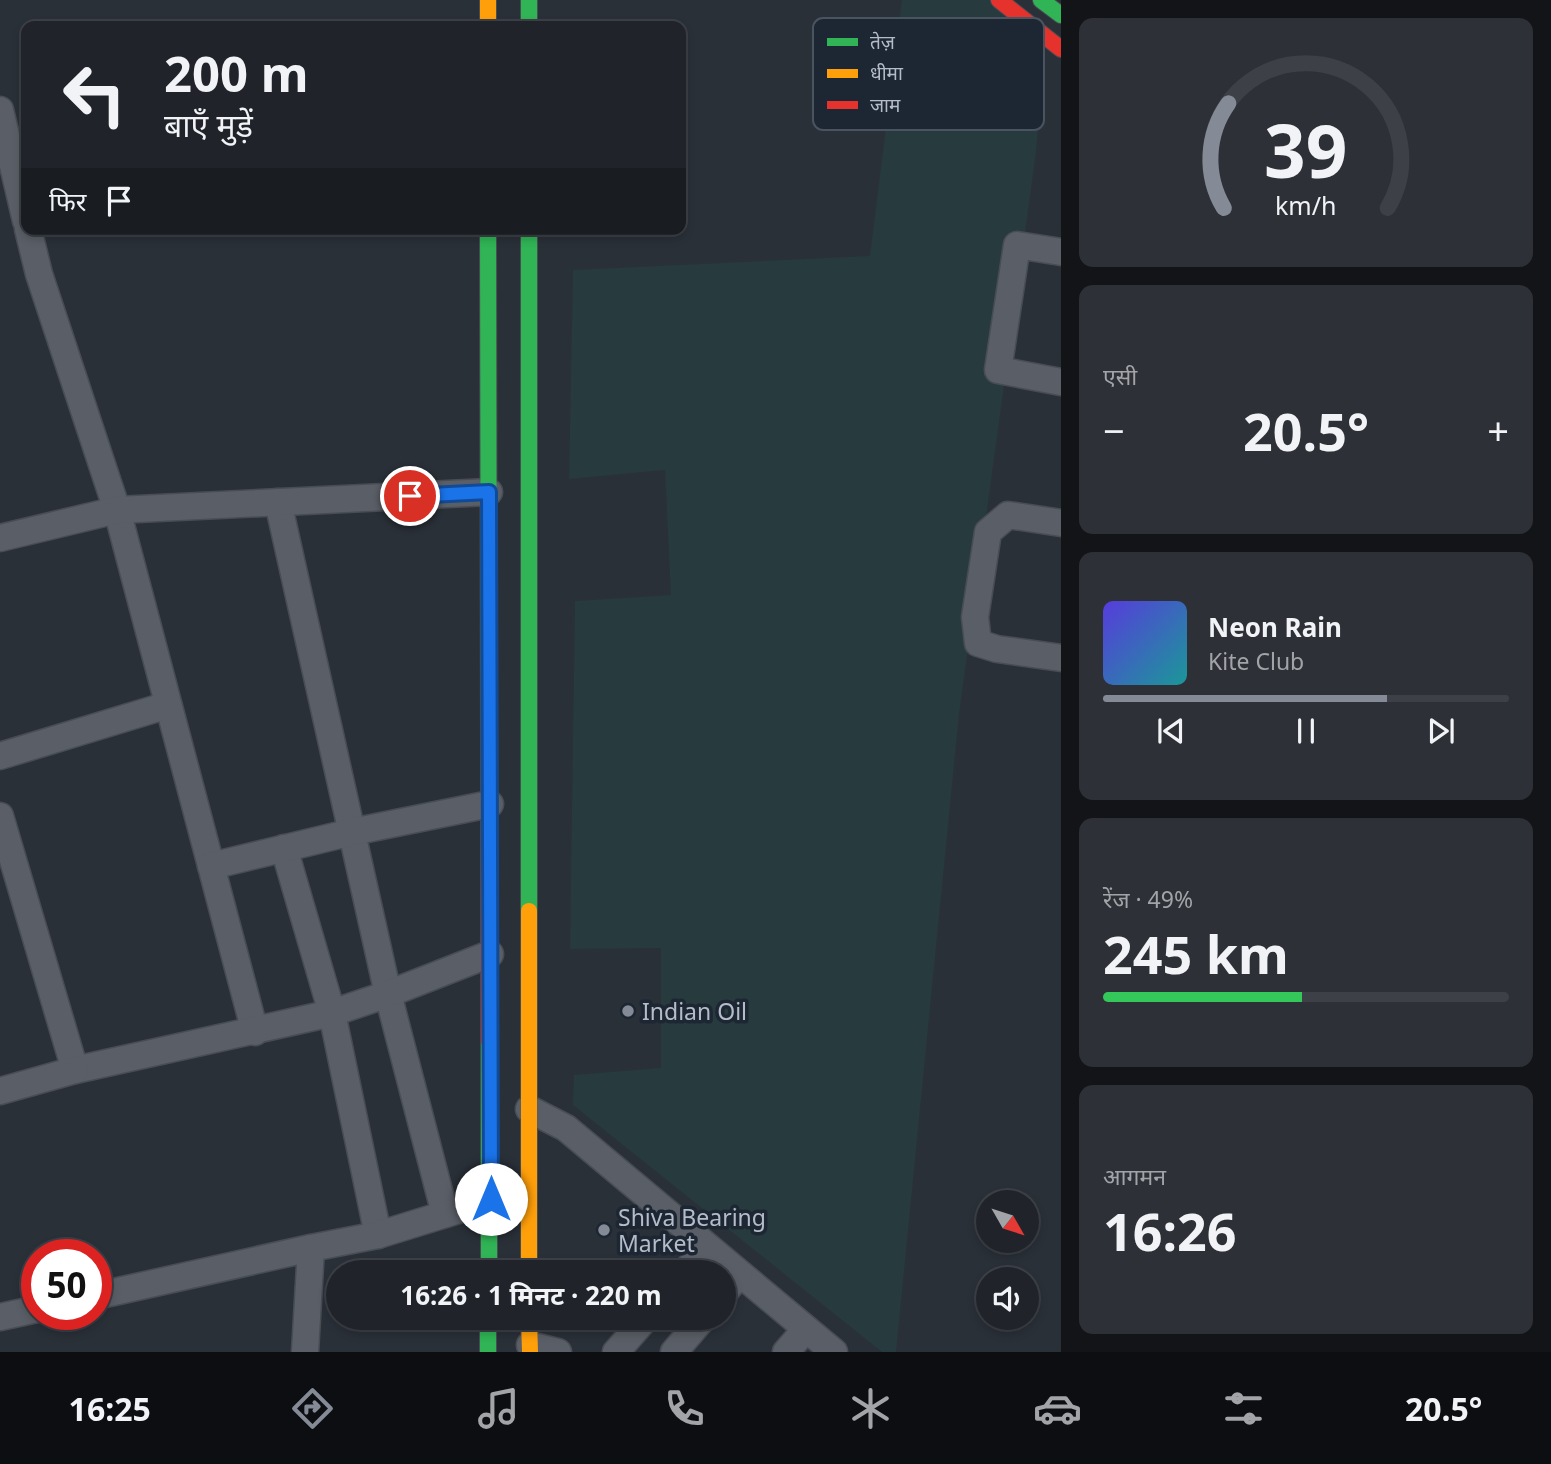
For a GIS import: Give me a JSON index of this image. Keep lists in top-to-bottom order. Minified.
{"places":["Indian Oil","Shiva Bearing Market"],"legend":["तेज़","धीमा","जाम"],"north":"bottom right","page":{"turn":["200 m","बाएँ मुड़ें"],"then":"फिर","tile":["एसी",["रेंज · 49%","245 km"],["आगमन","16:26"]],"heat":["−","20.5°","+"],"song":["Neon Rain","Kite Club"],"limit":"50","trip":"16:26 · 1 मिनट · 220 m","tabs":["16:25","20.5°"],"gauge":["39","km/h"]}}
